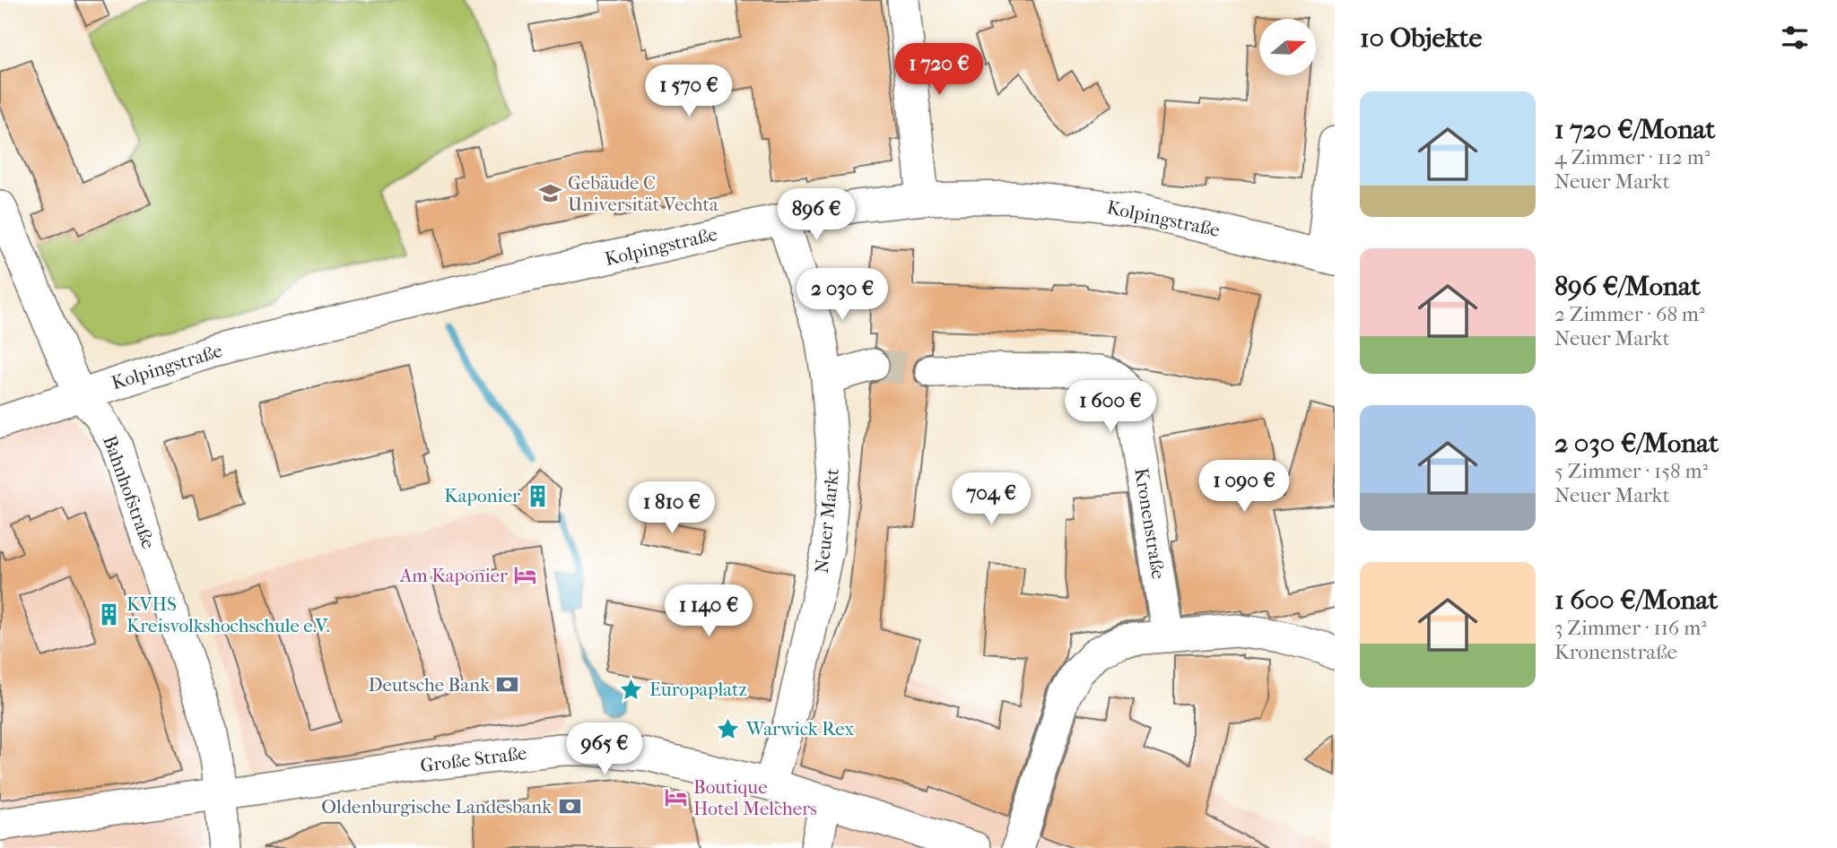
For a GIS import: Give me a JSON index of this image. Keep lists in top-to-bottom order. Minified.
{"streets":{"street":["Kolpingstraße","Bahnhofstraße","Neuer Markt","Kronenstraße","Große Straße"]},"crossings":[["Kolpingstraße","Bahnhofstraße"],["Kolpingstraße","Neuer Markt"],["Bahnhofstraße","Große Straße"],["Neuer Markt","Große Straße"]],"places":{"school or university":["Gebäude C Universität Vechta"],"building":["Kaponier","KVHS Kreisvolkshochschule e.V."],"hotel":["Am Kaponier","Boutique Hotel Melchers"],"bank":["Deutsche Bank","Oldenburgische Landesbank"],"place":["Europaplatz","Warwick Rex"]},"north":"right","page":{"heading":"10 Objekte","price":["1 720 €","1 570 €","896 €","2 030 €","1 600 €","1 090 €","704 €","1 810 €","1 140 €","965 €"],"list":[{"name":"1 720 €/Monat","note":"4 Zimmer · 112 m² · Neuer Markt"},{"name":"896 €/Monat","note":"2 Zimmer · 68 m² · Neuer Markt"},{"name":"2 030 €/Monat","note":"5 Zimmer · 158 m² · Neuer Markt"},{"name":"1 600 €/Monat","note":"3 Zimmer · 116 m² · Kronenstraße"}]}}
